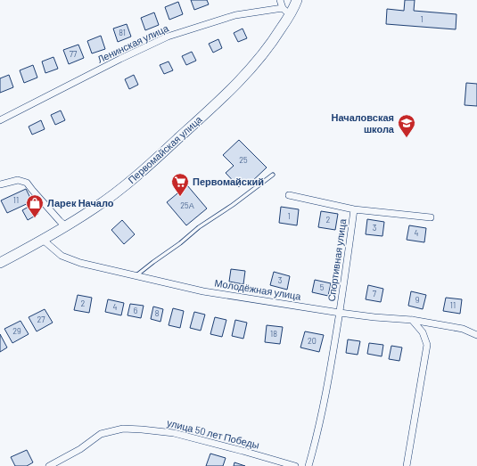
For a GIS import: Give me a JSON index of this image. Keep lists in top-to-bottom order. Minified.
{"streets":{"main road":["Первомайская улица"],"street":["Ленинская улица","Спортивная улица","Молодёжная улица","улица 50 лет Победы"]},"crossings":[["Ленинская улица","Первомайская улица"],["Первомайская улица","Молодёжная улица"],["Спортивная улица","Молодёжная улица"]],"places":{"school or university":["Началовская школа"],"supermarket":["Первомайский"],"shop":["Ларек Начало"]},"house_numbers":["1","81","77","25","11","25А","1","2","3","4","3","5","7","9","2","11","4","6","8","27","29","18","20"]}
